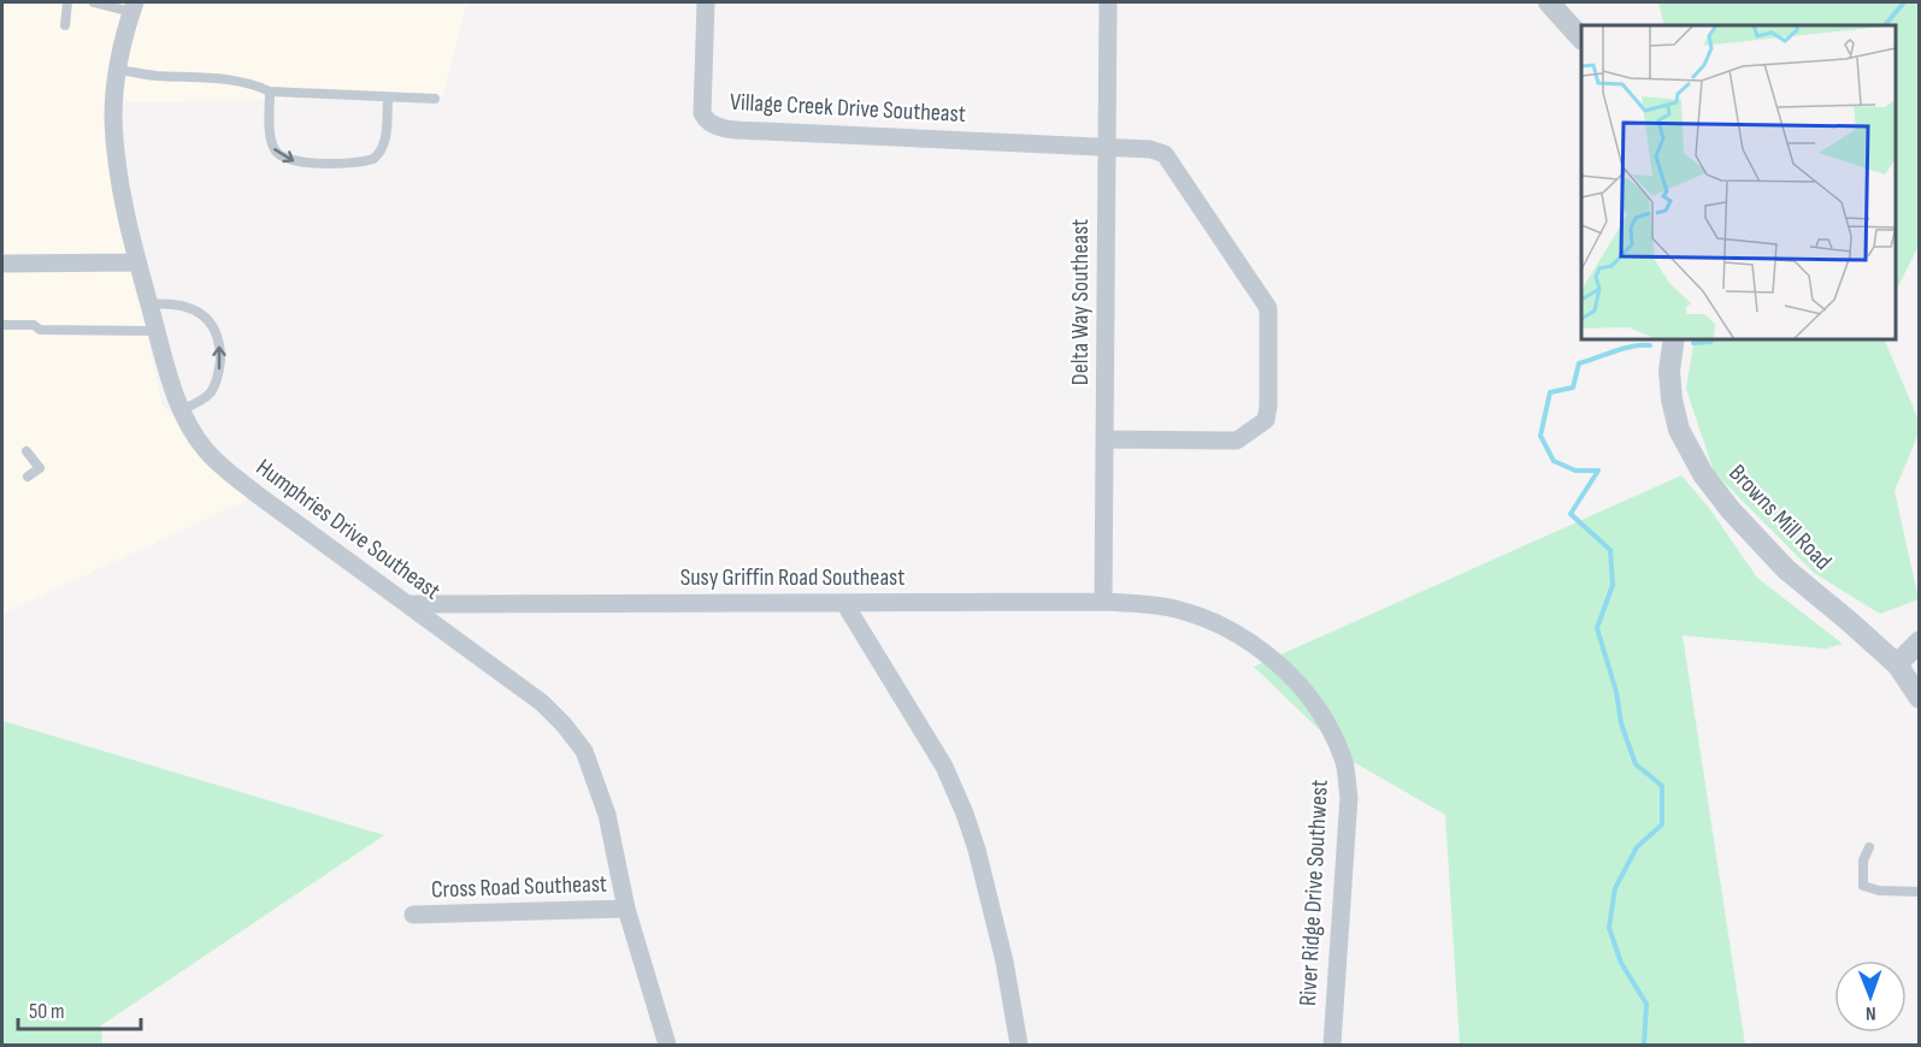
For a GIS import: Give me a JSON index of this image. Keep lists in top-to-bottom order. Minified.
{"streets":{"street":["Village Creek Drive Southeast","Delta Way Southeast","Browns Mill Road","Humphries Drive Southeast","Susy Griffin Road Southeast","Cross Road Southeast","River Ridge Drive Southwest"]},"crossings":[["Village Creek Drive Southeast","Delta Way Southeast"],["Delta Way Southeast","Susy Griffin Road Southeast"],["Humphries Drive Southeast","Susy Griffin Road Southeast"],["Humphries Drive Southeast","Cross Road Southeast"],["Susy Griffin Road Southeast","River Ridge Drive Southwest"]],"scale_bar":"50 m","north":"bottom"}
